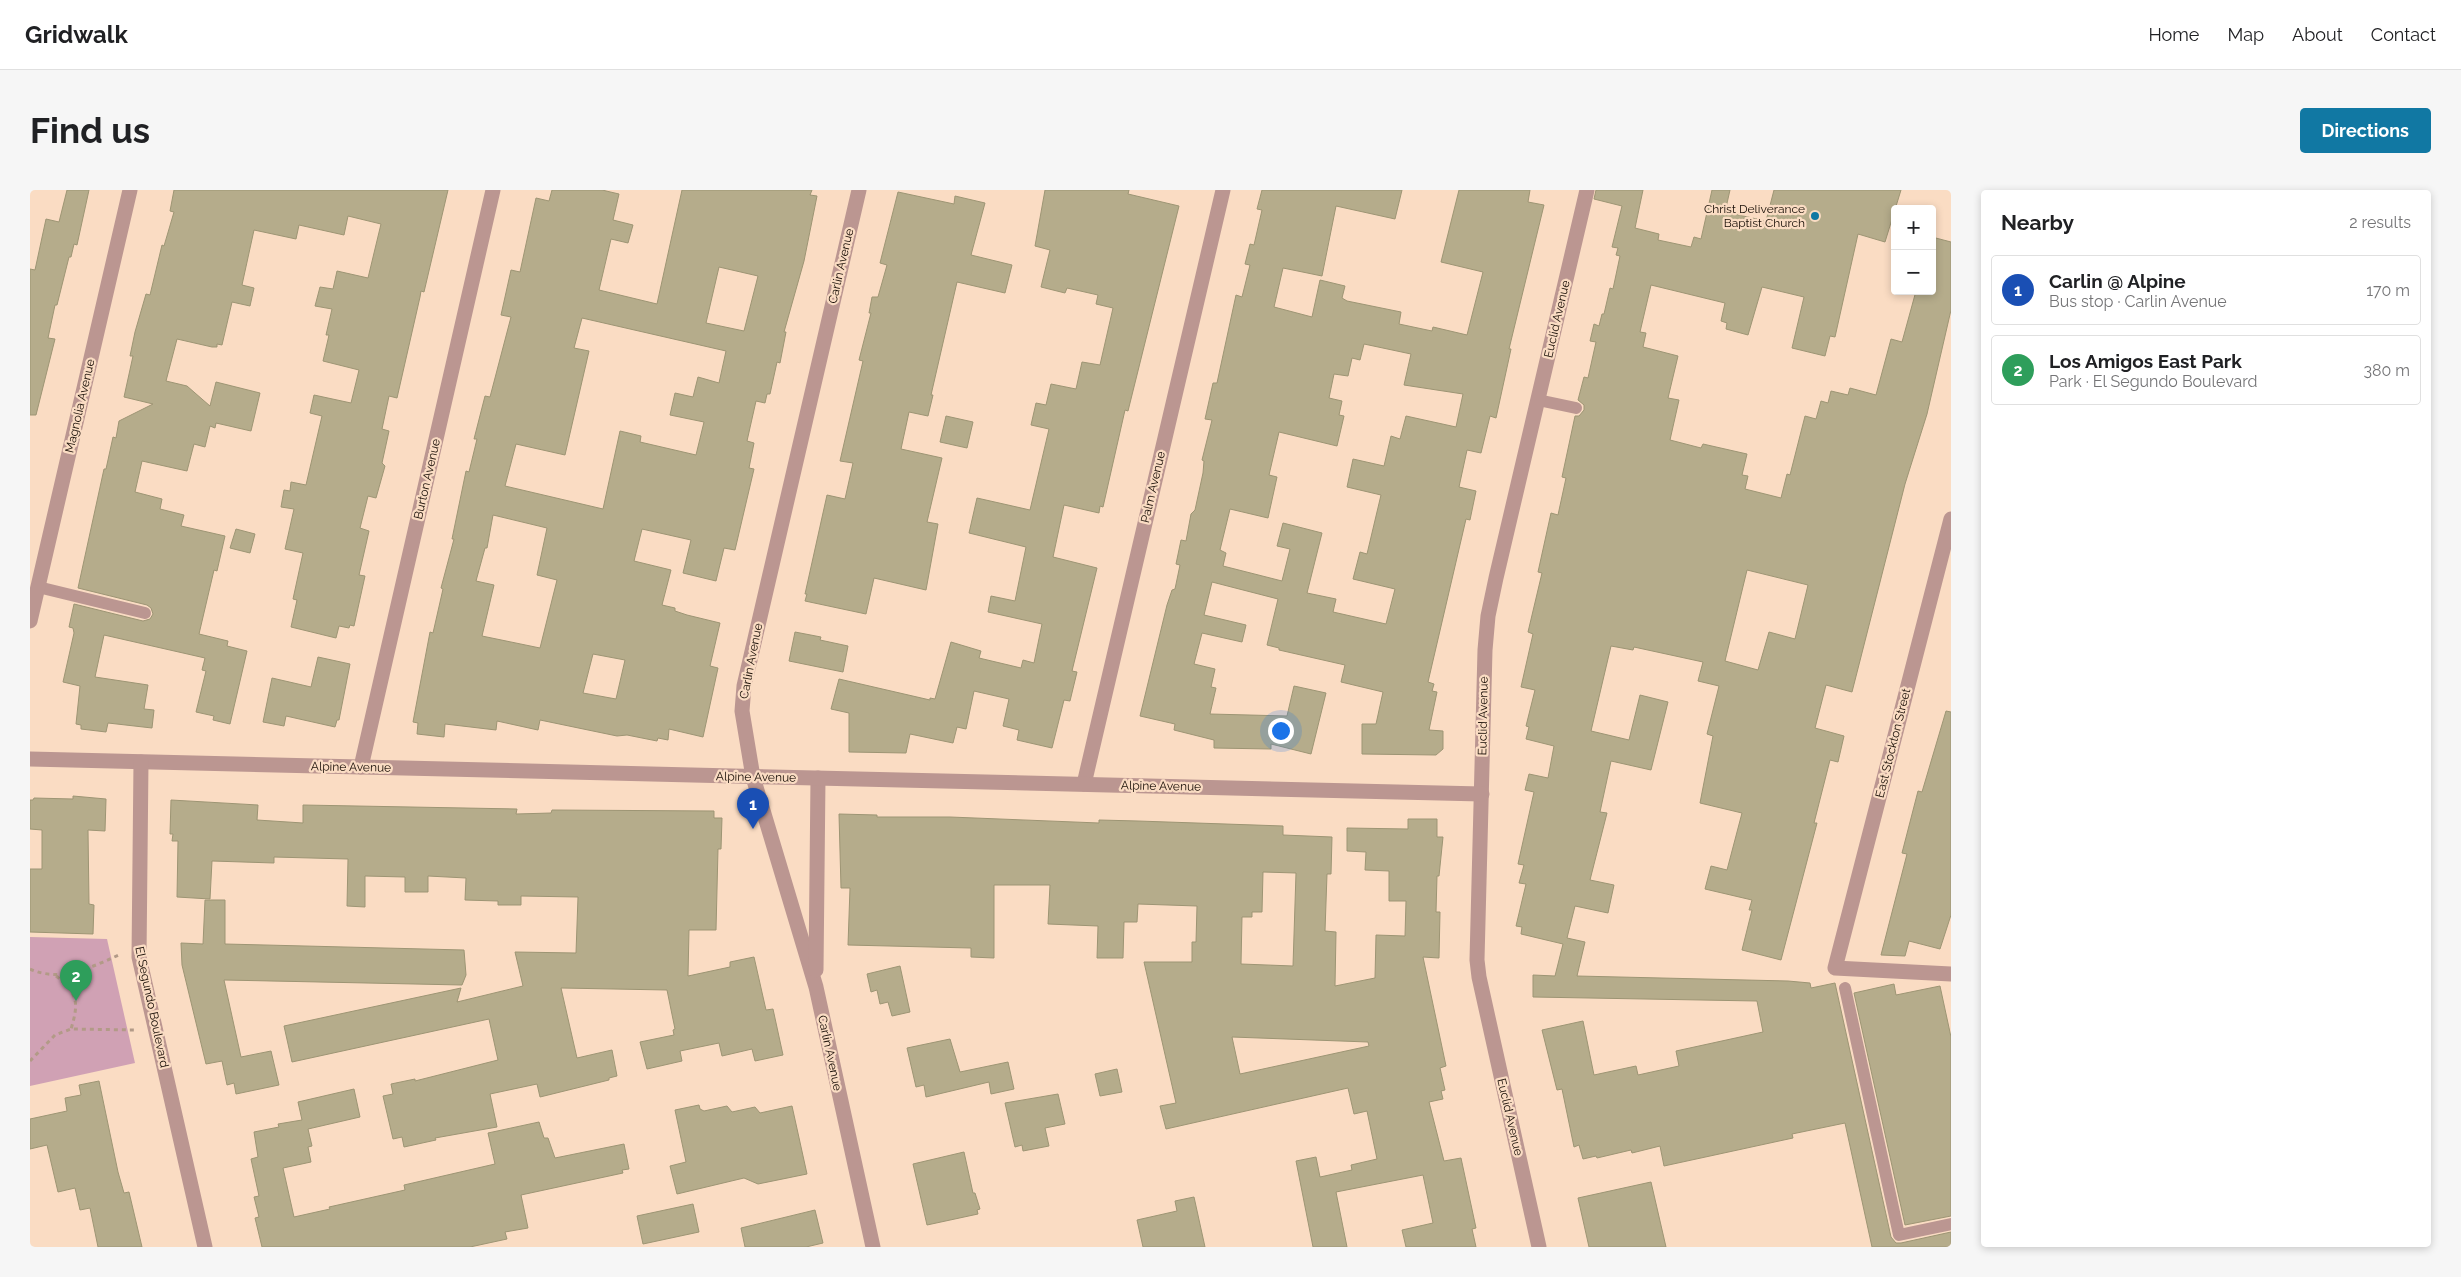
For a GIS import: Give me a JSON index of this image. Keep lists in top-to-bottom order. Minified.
{"streets":{"street":["Carlin Avenue","Euclid Avenue","Magnolia Avenue","Burton Avenue","Palm Avenue","East Stockton Street","Alpine Avenue","El Segundo Boulevard"]},"crossings":[["Carlin Avenue","Alpine Avenue"],["Euclid Avenue","Alpine Avenue"],["Burton Avenue","Alpine Avenue"],["Palm Avenue","Alpine Avenue"],["Alpine Avenue","El Segundo Boulevard"]],"places":["Christ Deliverance Baptist Church"],"page":{"header":"Gridwalk","nav":["Home","Map","About","Contact"],"buttons":"Directions","title":"Find us","heading":["Nearby","2 results"],"map_buttons":["+","−"],"list":[{"mark":"1","name":"Carlin @ Alpine","note":"Bus stop · Carlin Avenue","value":"170 m"},{"mark":"2","name":"Los Amigos East Park","note":"Park · El Segundo Boulevard","value":"380 m"}],"pins":["1","2"]}}
